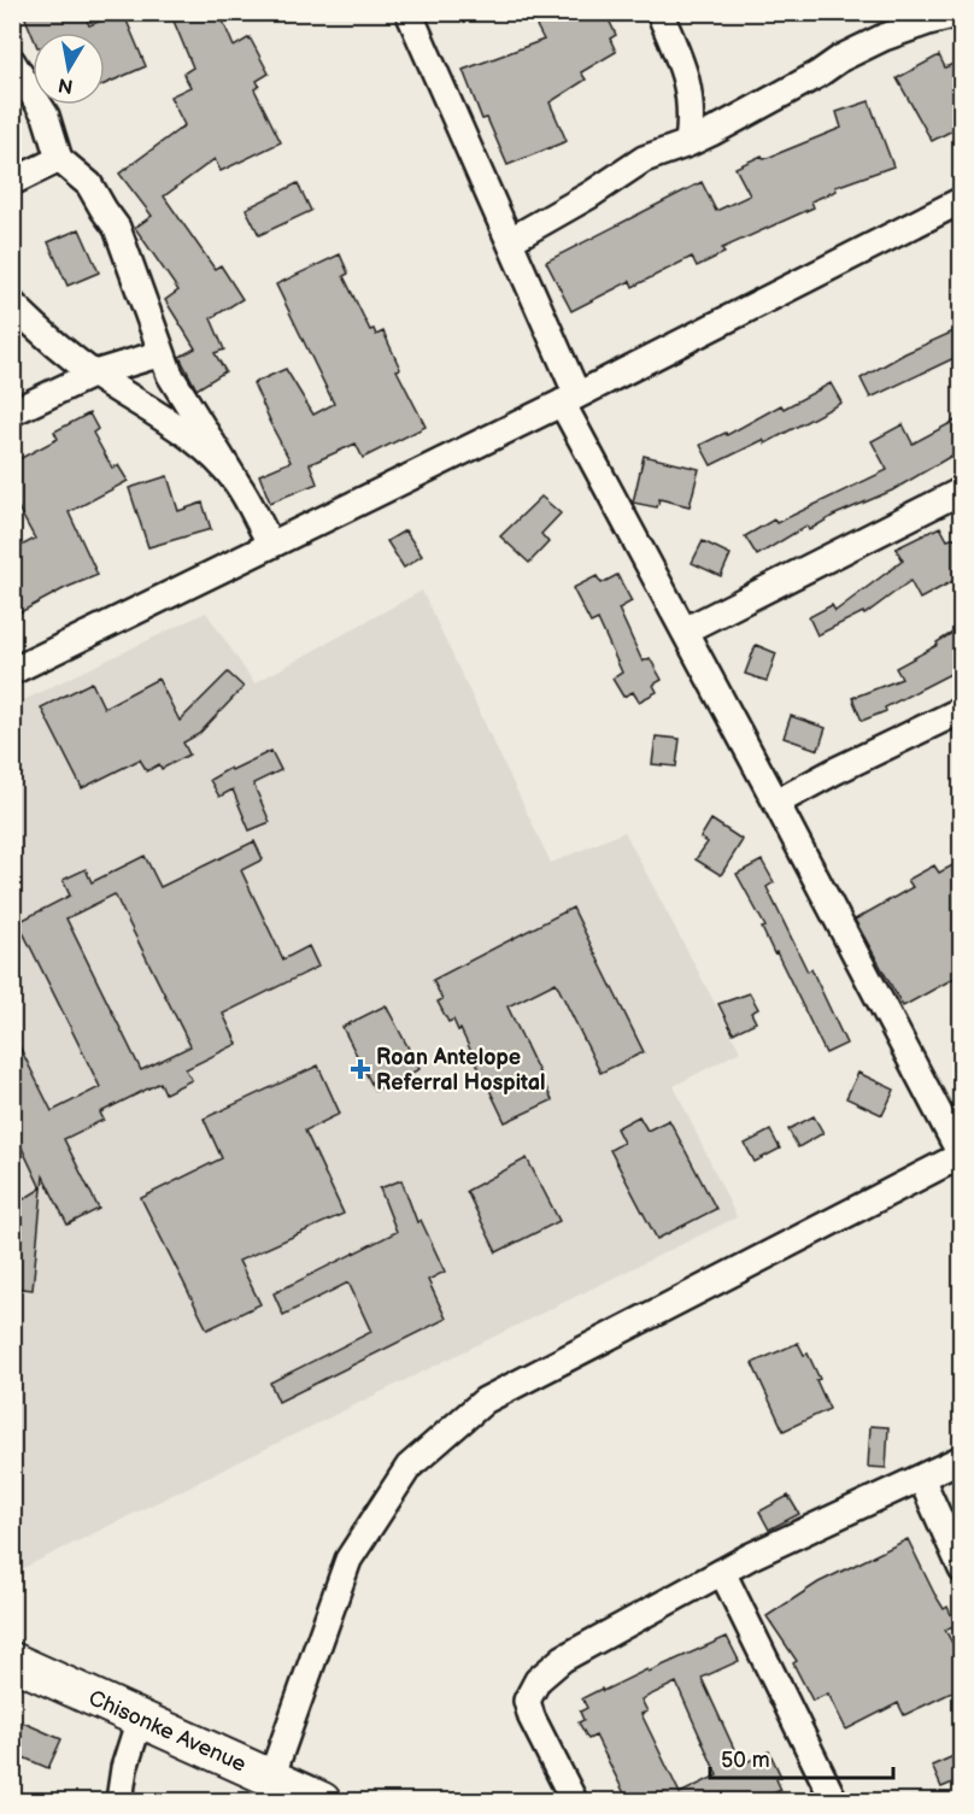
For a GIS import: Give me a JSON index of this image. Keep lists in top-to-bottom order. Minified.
{"streets":{"street":["Chisonke Avenue"]},"places":{"health":["Roan Antelope Referral Hospital"]},"scale_bar":"50 m","north":"bottom"}
